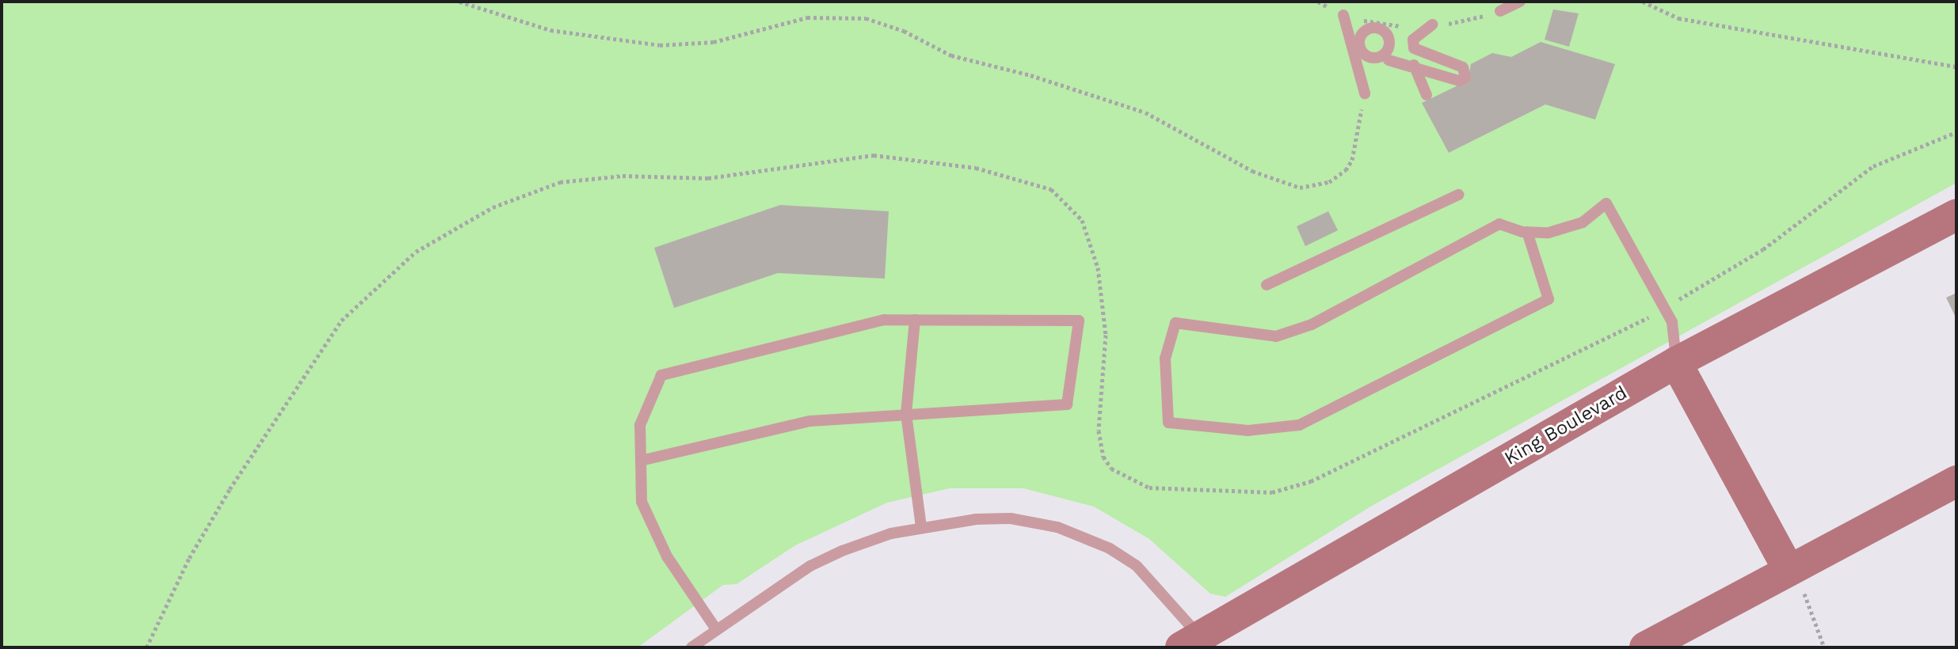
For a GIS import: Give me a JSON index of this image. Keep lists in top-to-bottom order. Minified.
{"streets":{"street":["King Boulevard"]}}
